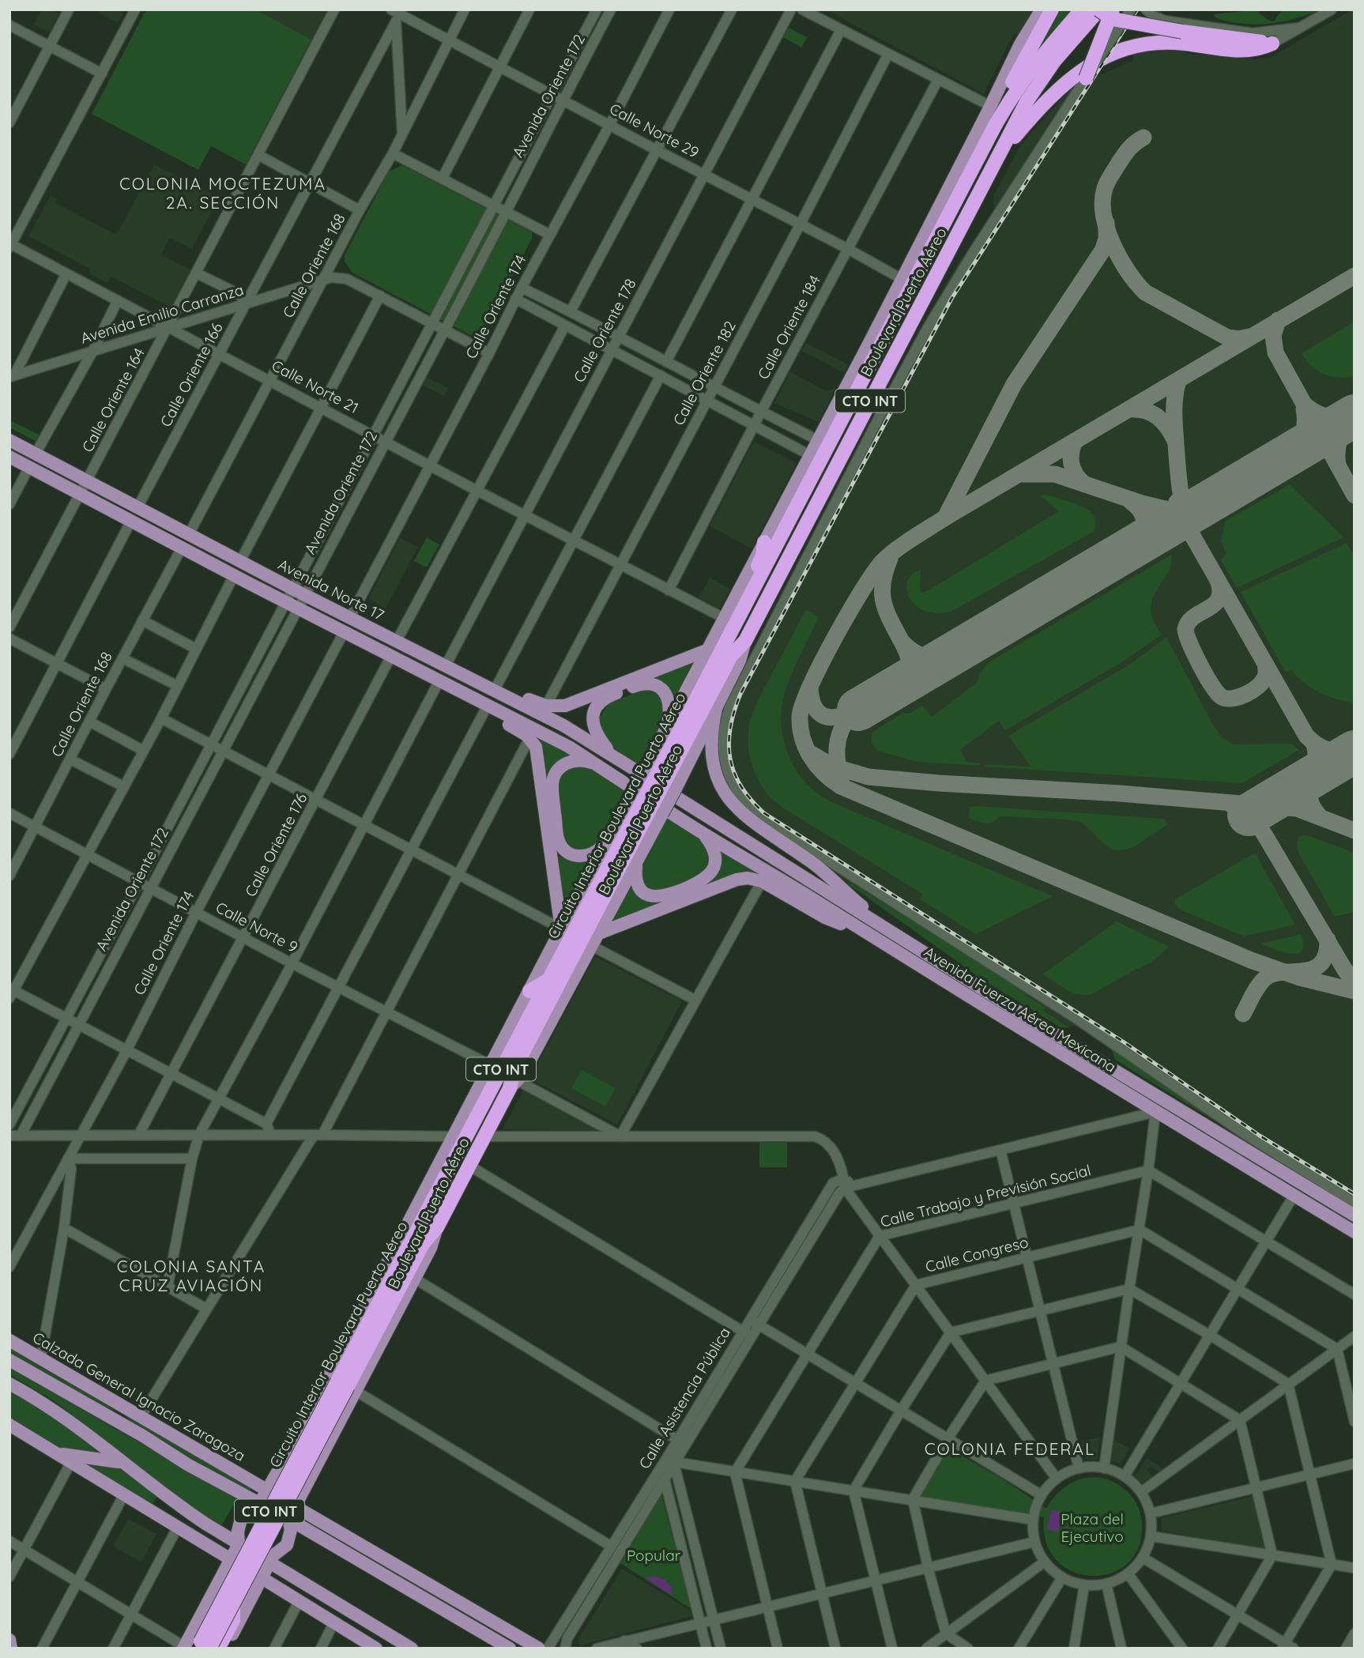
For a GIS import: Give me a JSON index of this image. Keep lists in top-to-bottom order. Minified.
{"streets":{"highway":["Boulevard Puerto Aéreo","CTO INT","Circuito Interior Boulevard Puerto Aéreo"],"main road":["Avenida Norte 17","Avenida Fuerza Aérea Mexicana","Calzada General Ignacio Zaragoza"],"street":["Avenida Oriente 172","Calle Norte 29","Calle Oriente 168","Calle Oriente 174","Avenida Emilio Carranza","Calle Oriente 184","Calle Oriente 178","Calle Oriente 182","Calle Oriente 166","Calle Norte 21","Calle Oriente 164","Calle Oriente 176","Calle Norte 9","Calle Trabajo y Previsión Social","Calle Congreso","Calle Asistencia Pública"]},"crossings":[["Avenida Oriente 172","Calle Norte 29"],["Avenida Oriente 172","Avenida Emilio Carranza"],["Avenida Oriente 172","Calle Norte 21"],["Avenida Oriente 172","Avenida Norte 17"],["Avenida Oriente 172","Calle Norte 9"],["Calle Norte 29","Calle Oriente 168"],["Calle Norte 29","Boulevard Puerto Aéreo"],["Calle Norte 29","Calle Oriente 174"],["Calle Norte 29","Calle Oriente 184"],["Calle Norte 29","Calle Oriente 178"],["Calle Norte 29","Calle Oriente 182"],["Calle Norte 29","Calle Oriente 166"],["Calle Oriente 168","Avenida Emilio Carranza"],["Calle Oriente 168","Calle Norte 21"],["Calle Oriente 168","Avenida Norte 17"],["Calle Oriente 168","Calle Norte 9"],["Boulevard Puerto Aéreo","Calle Norte 21"],["Boulevard Puerto Aéreo","Avenida Norte 17"],["Boulevard Puerto Aéreo","Circuito Interior Boulevard Puerto Aéreo"],["Boulevard Puerto Aéreo","Calle Norte 9"],["Boulevard Puerto Aéreo","Avenida Fuerza Aérea Mexicana"],["Boulevard Puerto Aéreo","Calzada General Ignacio Zaragoza"],["Calle Oriente 174","Avenida Emilio Carranza"],["Calle Oriente 174","Calle Norte 21"],["Calle Oriente 174","Avenida Norte 17"],["Calle Oriente 174","Calle Norte 9"],["Avenida Emilio Carranza","Calle Oriente 166"],["Avenida Emilio Carranza","Calle Norte 21"],["Avenida Emilio Carranza","Calle Oriente 164"],["Calle Oriente 184","Calle Norte 21"],["Calle Oriente 178","Calle Norte 21"],["Calle Oriente 178","Avenida Norte 17"],["Calle Oriente 182","Calle Norte 21"],["Calle Oriente 166","Calle Norte 21"],["Calle Oriente 166","Avenida Norte 17"],["Calle Norte 21","Calle Oriente 164"],["Calle Oriente 164","Avenida Norte 17"],["Avenida Norte 17","Circuito Interior Boulevard Puerto Aéreo"],["Avenida Norte 17","Calle Oriente 176"],["Avenida Norte 17","Avenida Fuerza Aérea Mexicana"],["Circuito Interior Boulevard Puerto Aéreo","Avenida Fuerza Aérea Mexicana"],["Calle Oriente 176","Calle Norte 9"],["Avenida Fuerza Aérea Mexicana","Calle Asistencia Pública"],["Calzada General Ignacio Zaragoza","Calle Asistencia Pública"]],"districts":["COLONIA MOCTEZUMA 2A. SECCIÓN","COLONIA SANTA CRUZ AVIACIÓN","COLONIA FEDERAL"],"parks":["Plaza del Ejecutivo","Popular"]}
